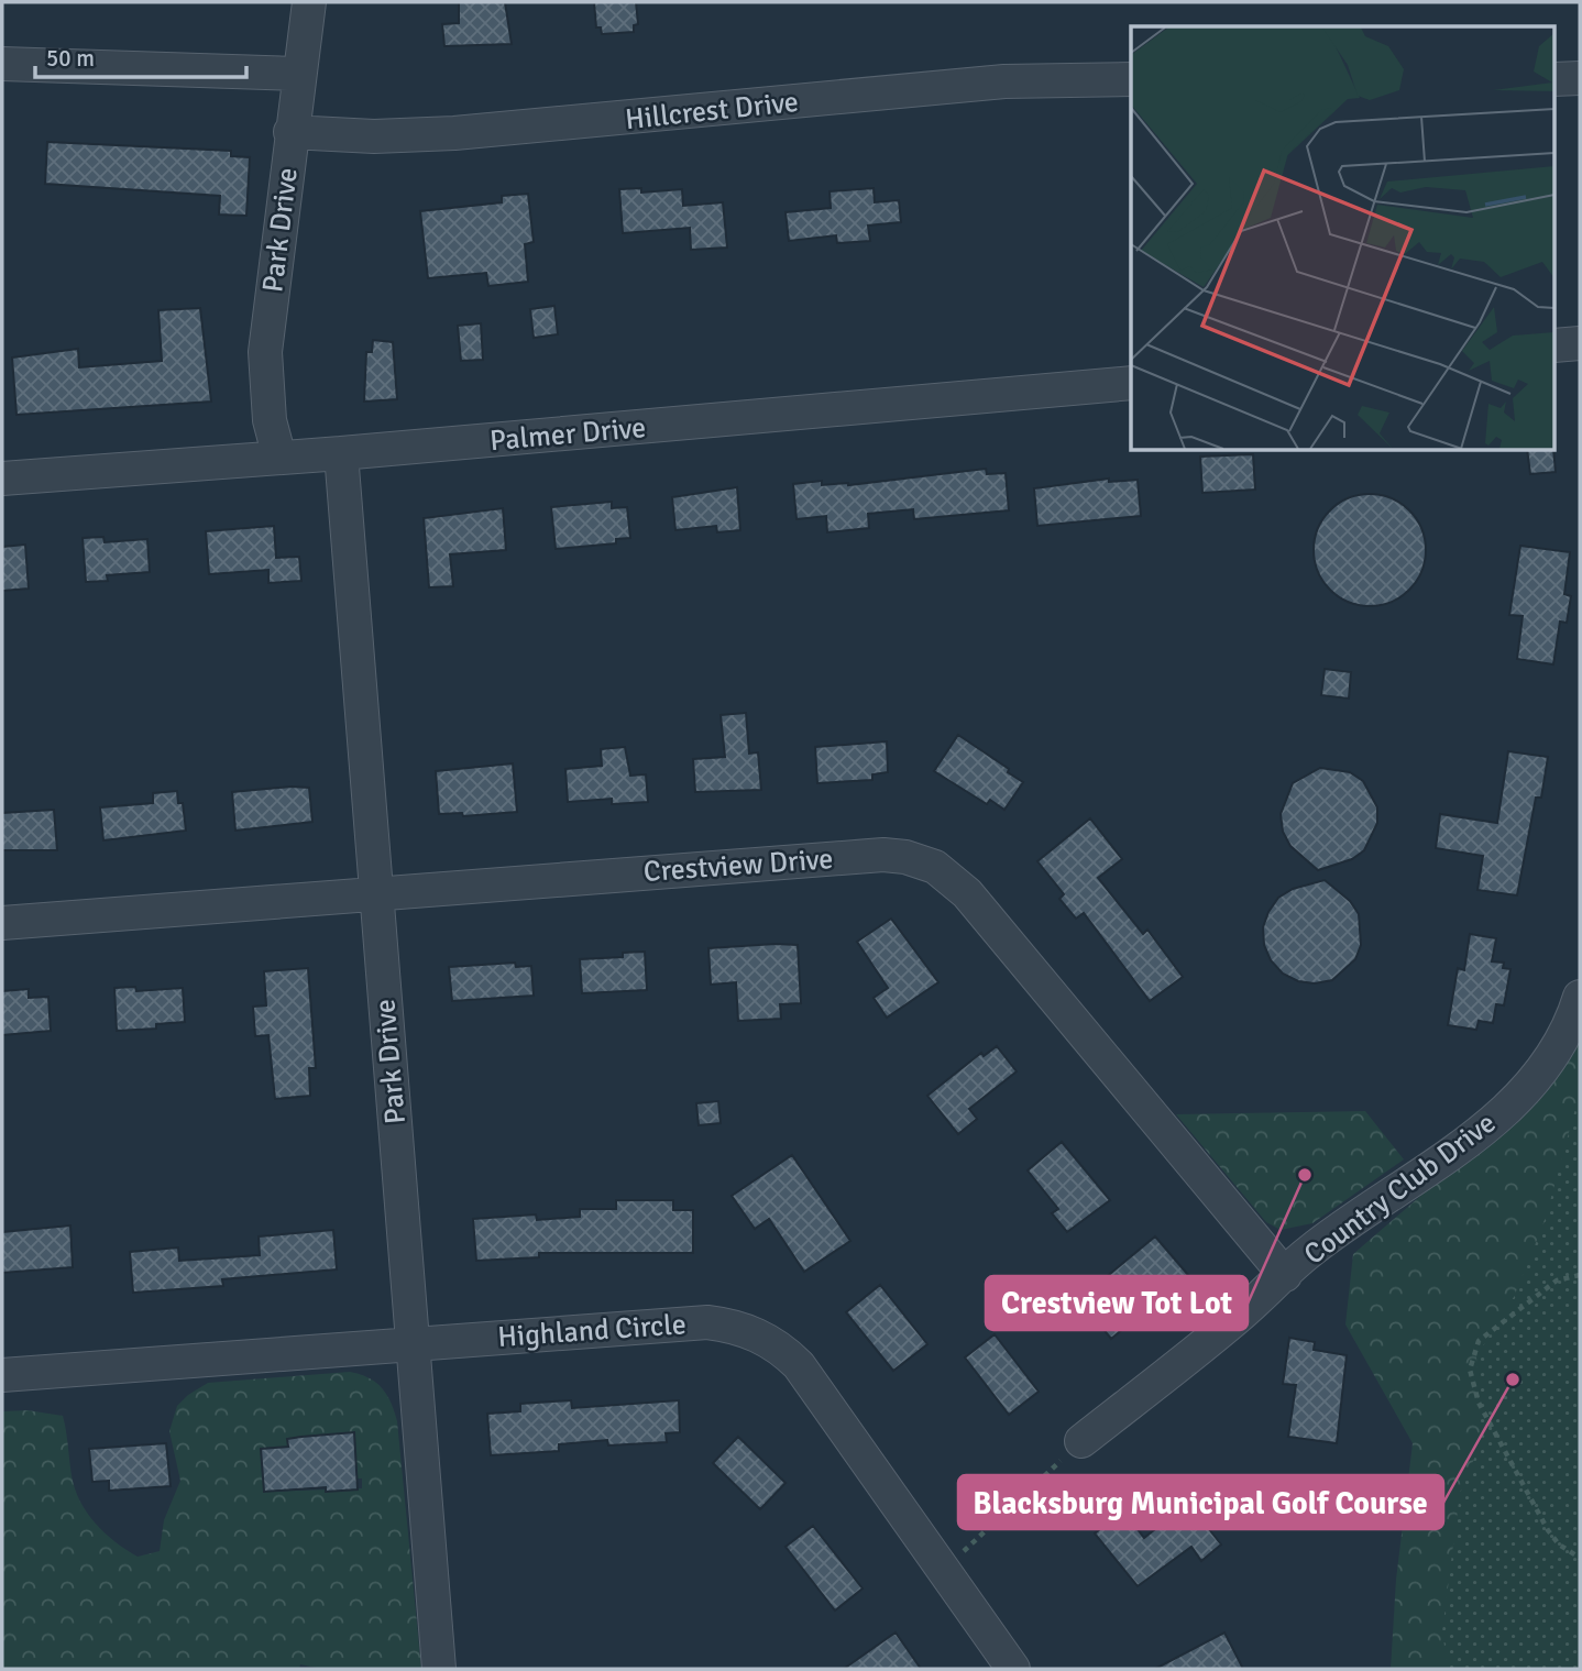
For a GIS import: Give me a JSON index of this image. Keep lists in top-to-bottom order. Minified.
{"streets":{"street":["Hillcrest Drive","Park Drive","Palmer Drive","Crestview Drive","Country Club Drive","Highland Circle"]},"crossings":[["Hillcrest Drive","Park Drive"],["Park Drive","Palmer Drive"],["Park Drive","Crestview Drive"],["Park Drive","Highland Circle"],["Crestview Drive","Country Club Drive"]],"places":["Crestview Tot Lot","Blacksburg Municipal Golf Course"],"scale_bar":"50 m"}
